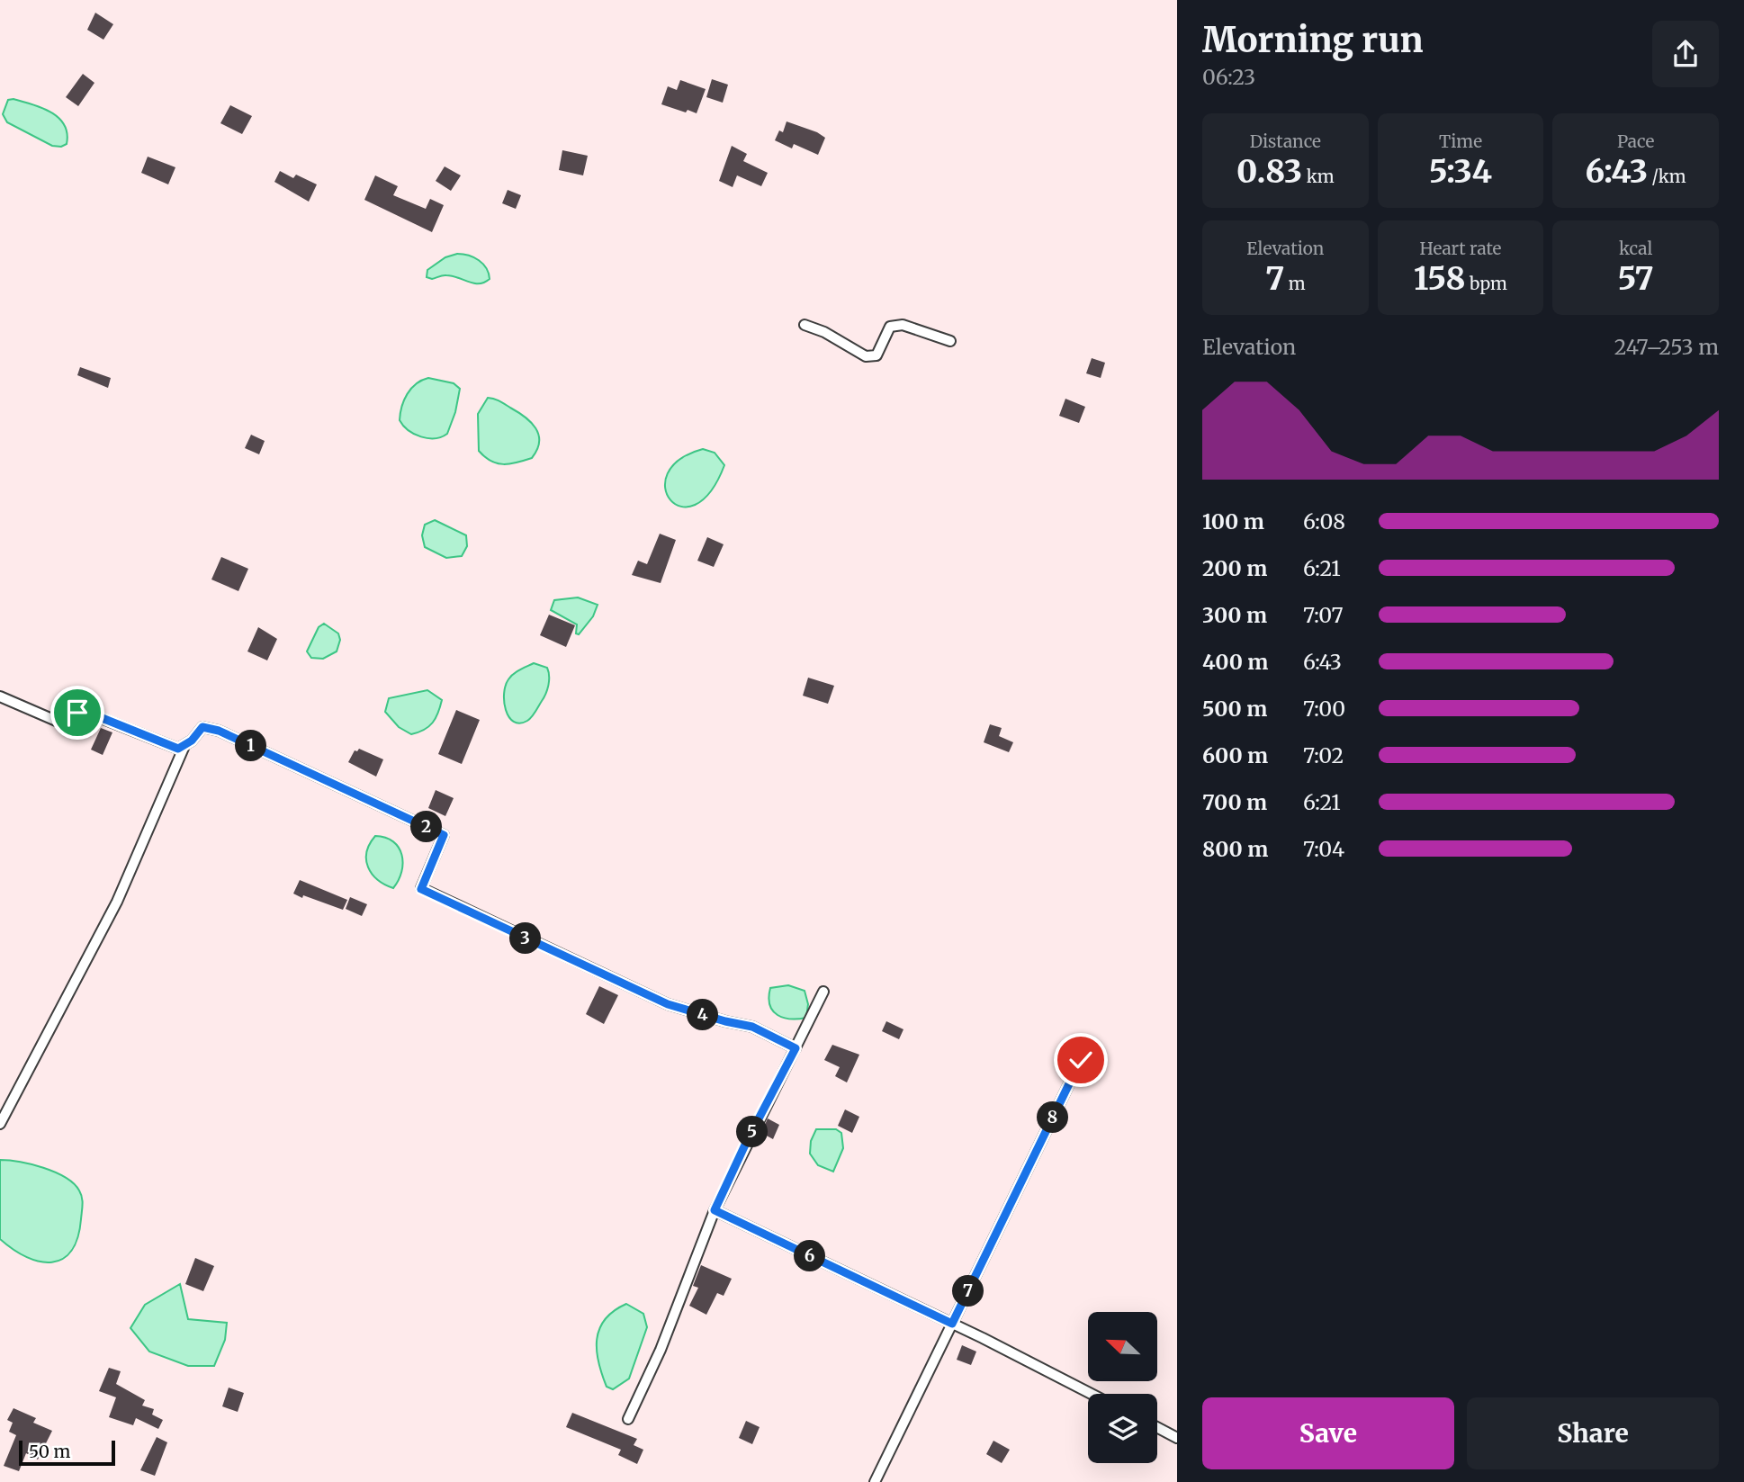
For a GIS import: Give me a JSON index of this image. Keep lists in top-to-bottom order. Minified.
{"scale_bar":"50 m","north":"top left","page":{"heading":["Morning run","06:23"],"stats":[["Distance","0.83 km"],["Time","5:34"],["Pace","6:43 /km"],["Elevation","7 m"],["Heart rate","158 bpm"],["kcal","57"]],"chart":["Elevation","247–253 m"],"list":[{"name":"100 m","note":"6:08"},{"name":"200 m","note":"6:21"},{"name":"300 m","note":"7:07"},{"name":"400 m","note":"6:43"},{"name":"500 m","note":"7:00"},{"name":"600 m","note":"7:02"},{"name":"700 m","note":"6:21"},{"name":"800 m","note":"7:04"}],"pins":["1","2","3","4","8","5","6","7"],"buttons":["Save","Share"],"scale":"50 m"}}
